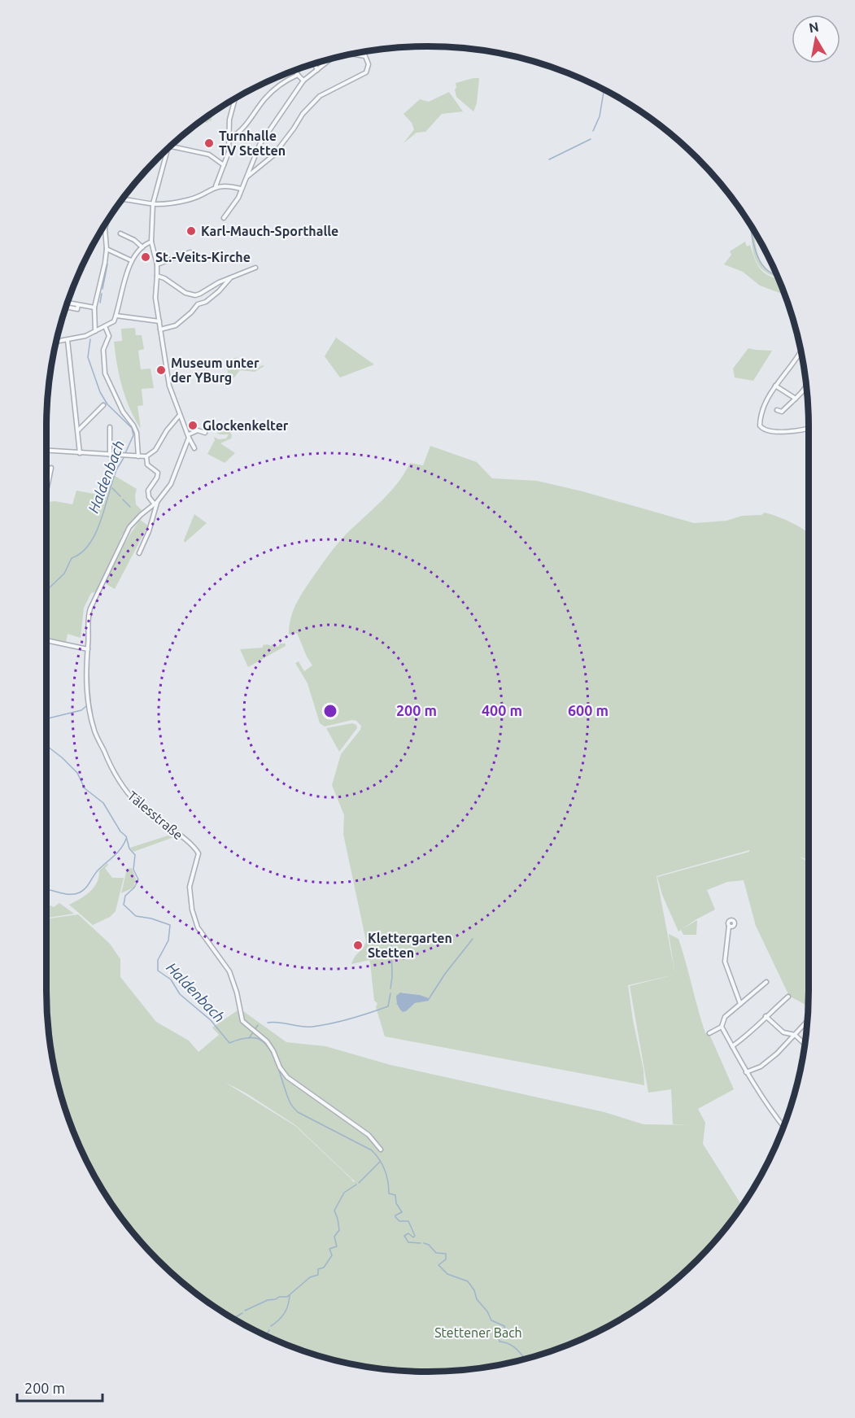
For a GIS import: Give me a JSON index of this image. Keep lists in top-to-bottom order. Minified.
{"streets":{"street":["Tälesstraße"]},"water":["Haldenbach"],"parks":["Stettener Bach"],"places":["Turnhalle TV Stetten","Karl-Mauch-Sporthalle","St.-Veits-Kirche","Museum unter der YBurg","Glockenkelter","Klettergarten Stetten"],"scale_bar":"200 m","north":"top","rings":["200 m","400 m","600 m"]}
